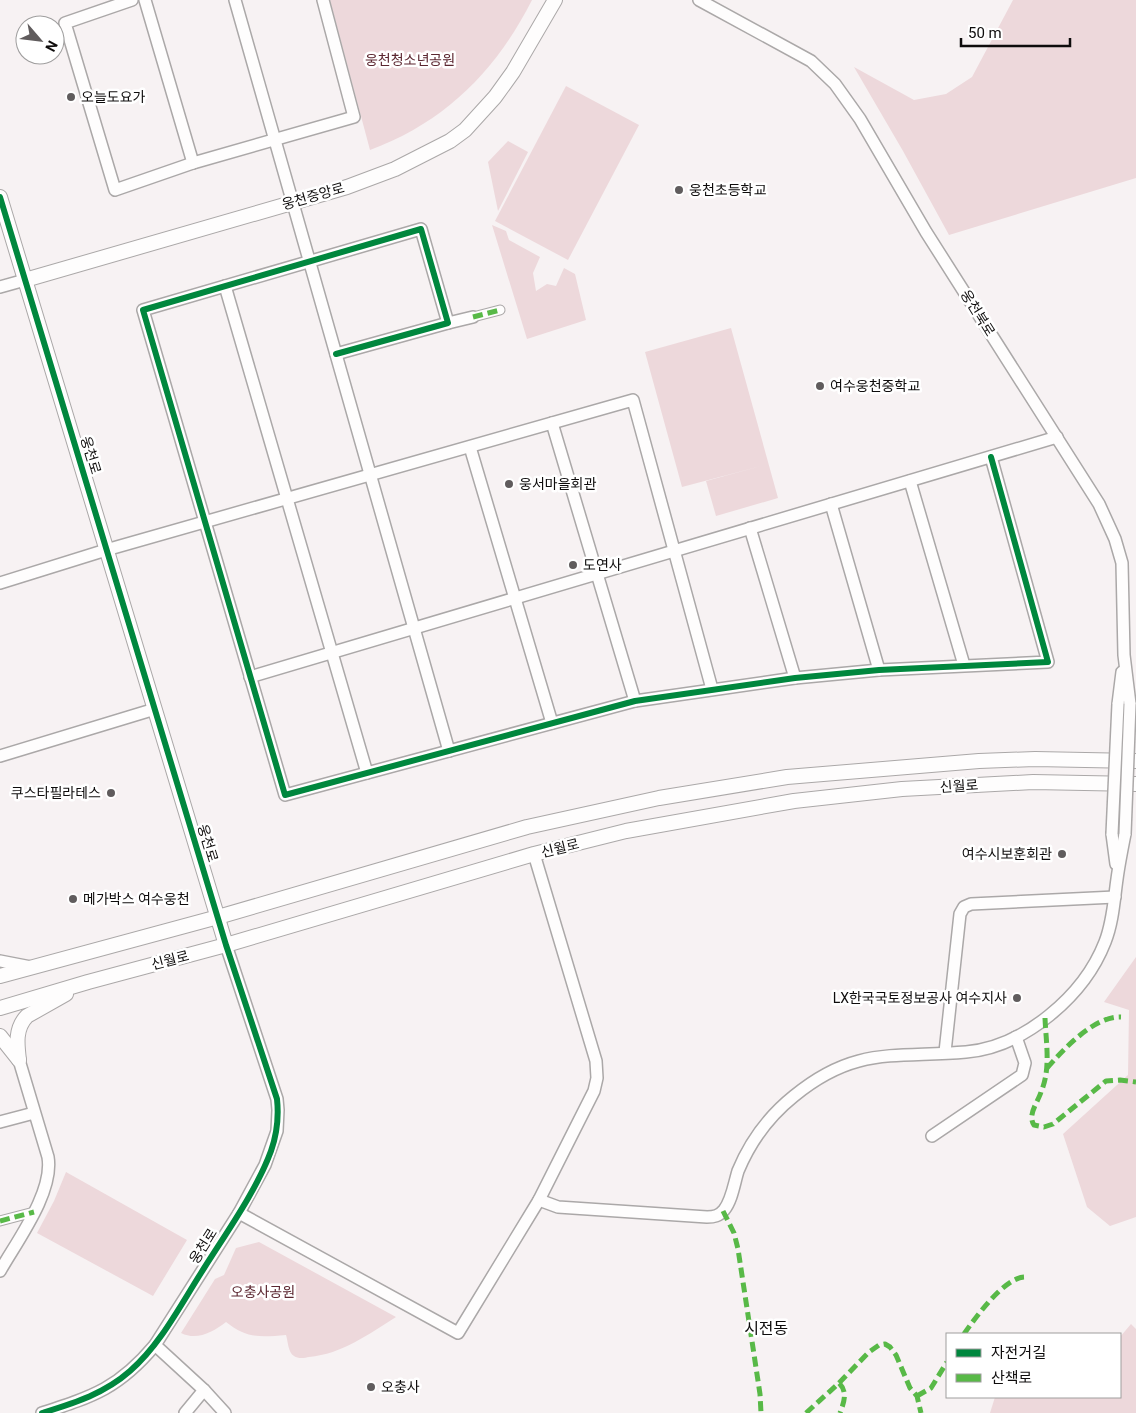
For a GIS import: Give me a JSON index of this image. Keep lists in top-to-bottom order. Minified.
{"streets":{"street":["웅천중앙로","웅천북로","웅천로","신월로"]},"crossings":[["웅천중앙로","웅천로"],["웅천로","신월로"]],"districts":["시전동"],"parks":["웅천청소년공원","오충사공원"],"places":["오늘도요가","웅천초등학교","여수웅천중학교","웅서마을회관","도연사","쿠스타필라테스","여수시보훈회관","메가박스 여수웅천","LX한국국토정보공사 여수지사","오충사"],"legend":["자전거길","산책로"],"scale_bar":"50 m","north":"bottom right"}
